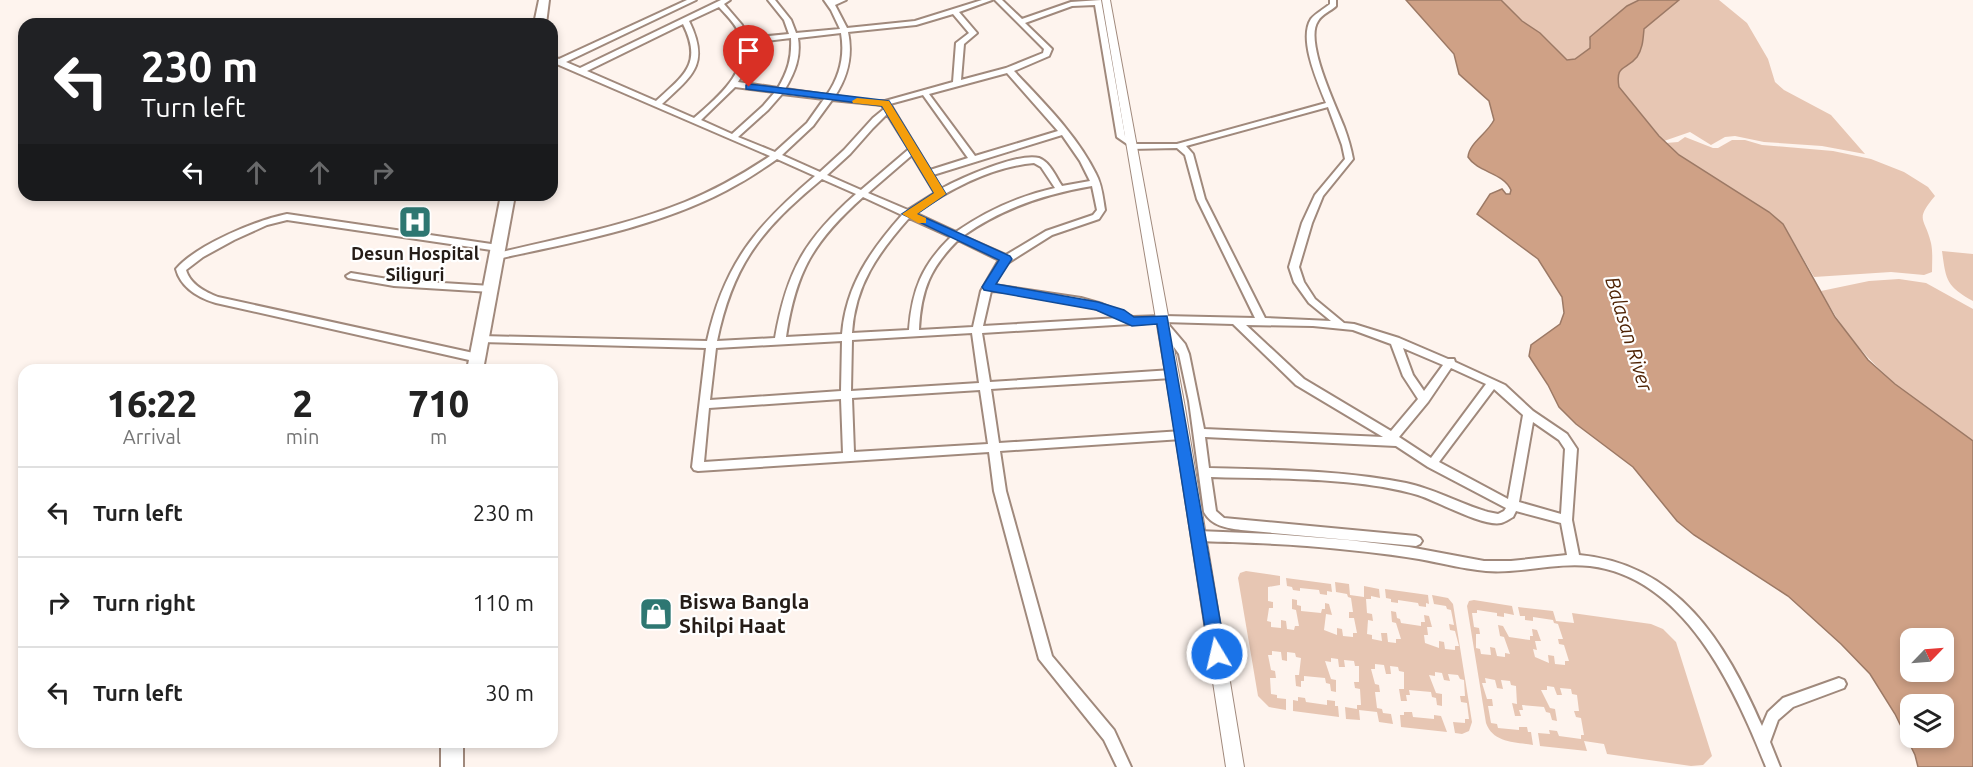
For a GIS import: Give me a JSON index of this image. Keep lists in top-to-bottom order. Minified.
{"water":["Balasan River"],"places":{"hospital":["Desun Hospital Siliguri"],"shop":["Biswa Bangla Shilpi Haat"]},"north":"top right","page":{"turn":["230 m","Turn left"],"eta":["16:22","Arrival","2","min","710","m"],"list":[{"name":"Turn left","value":"230 m"},{"name":"Turn right","value":"110 m"},{"name":"Turn left","value":"30 m"}]}}
